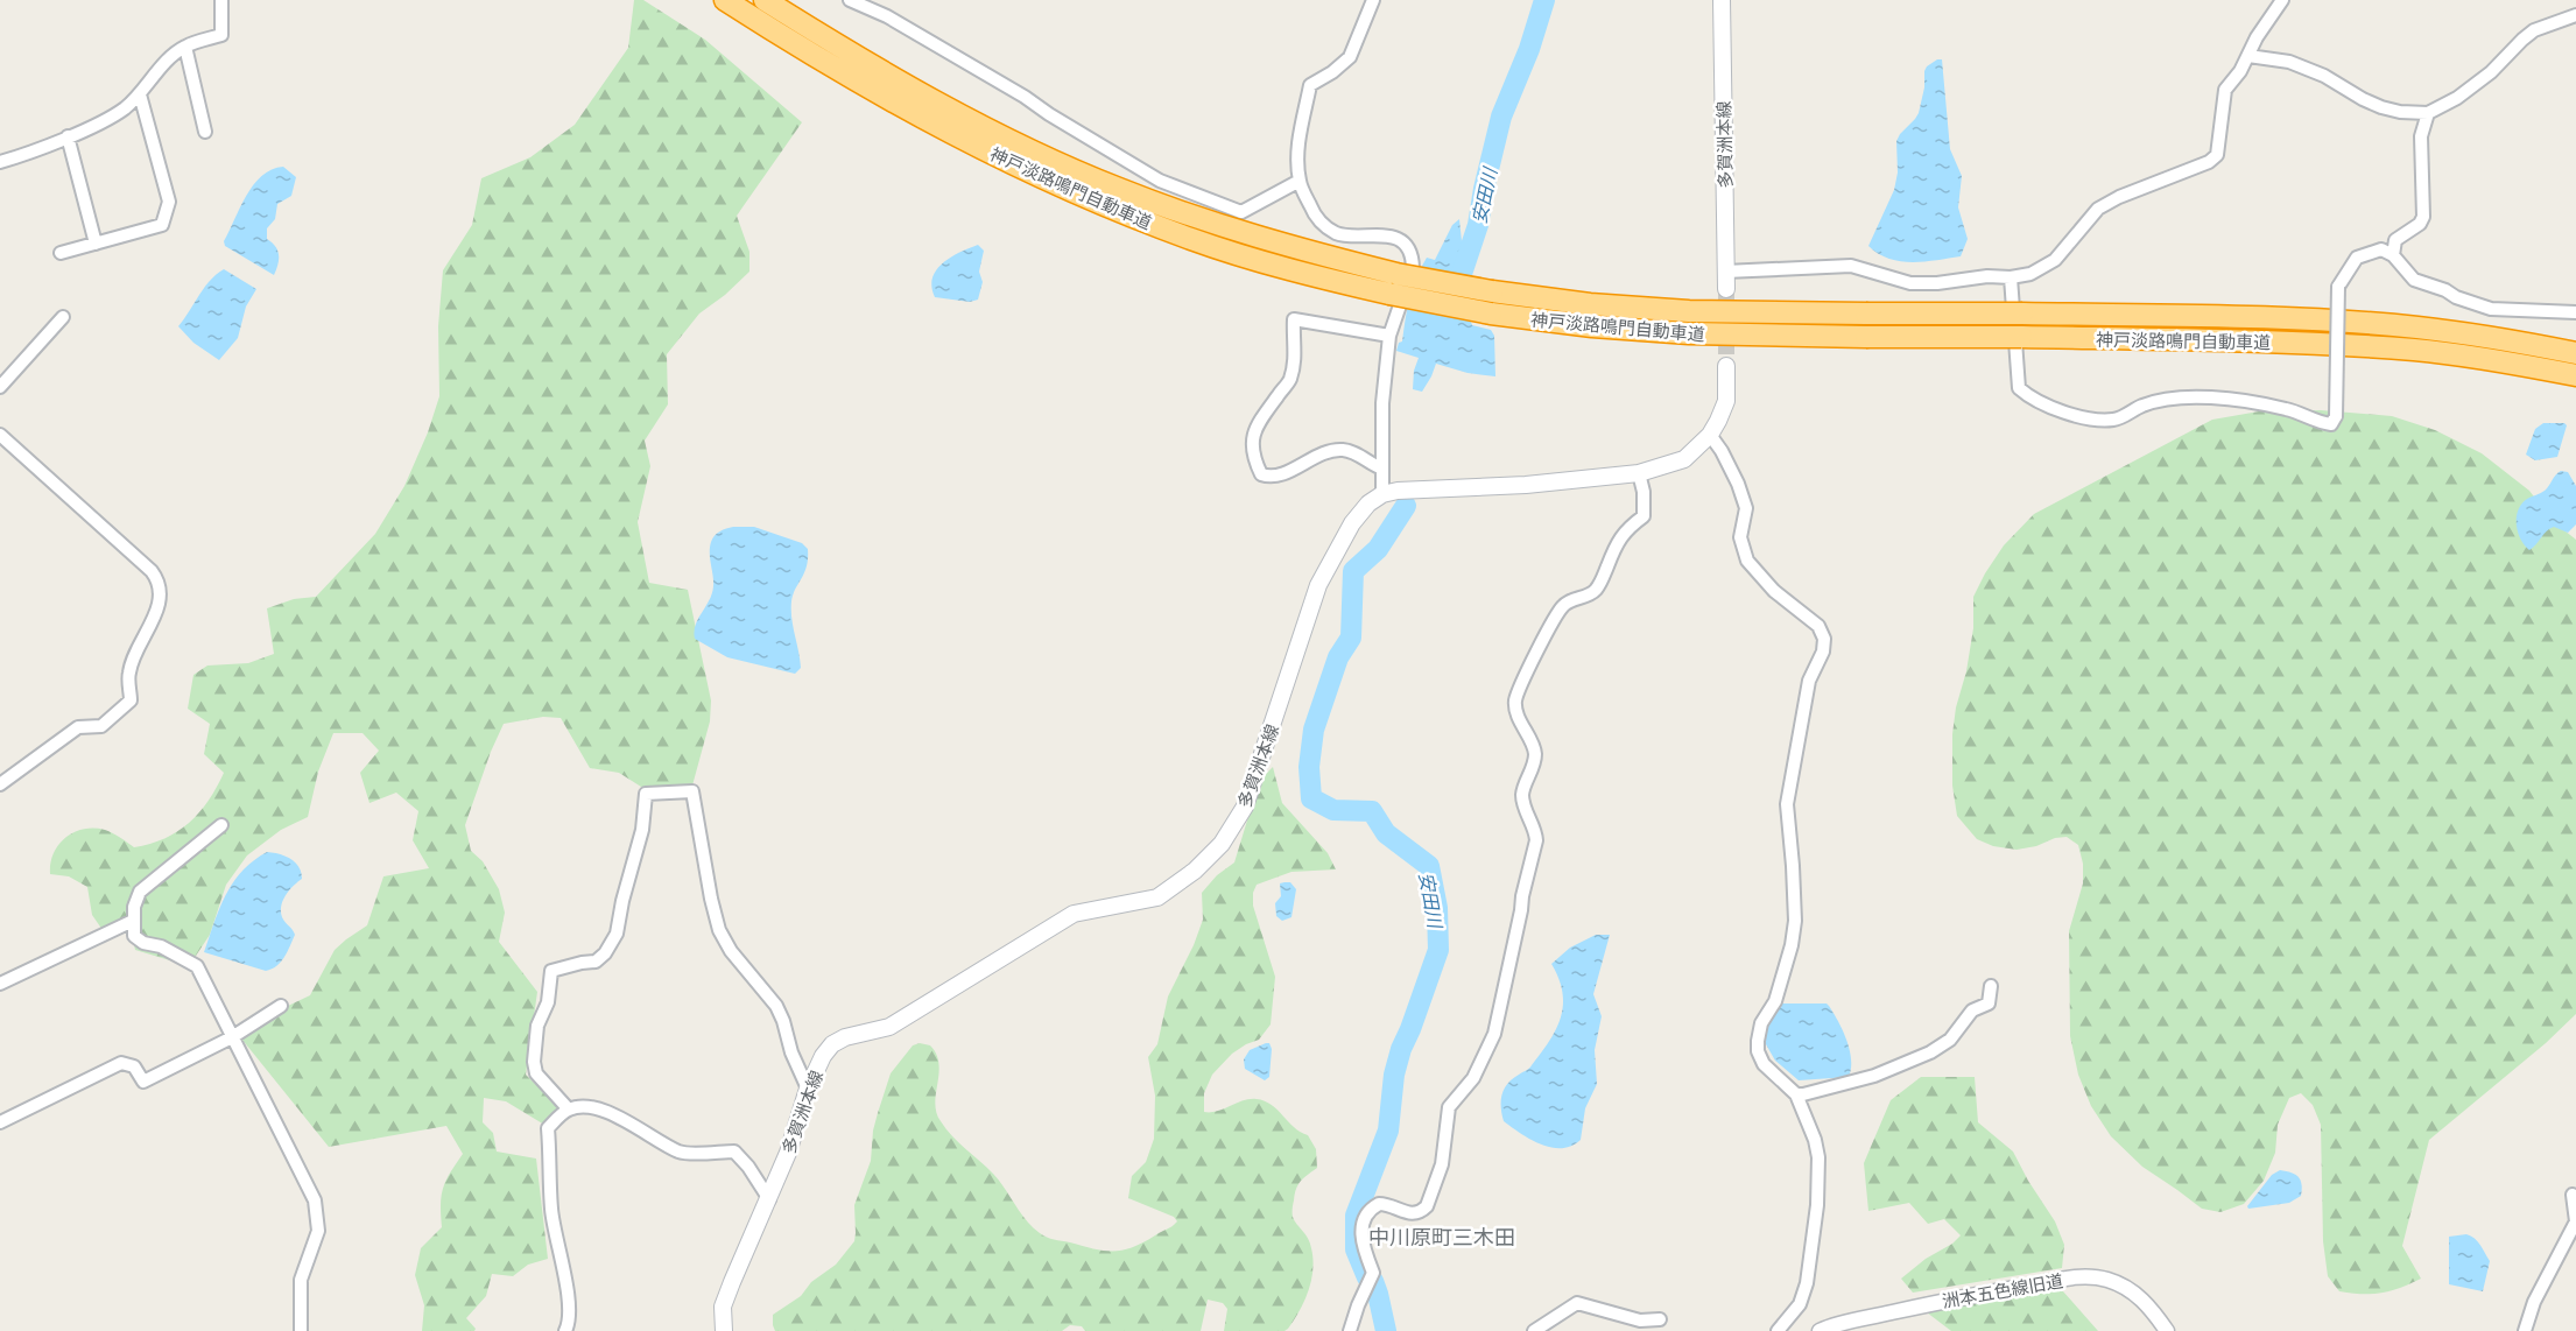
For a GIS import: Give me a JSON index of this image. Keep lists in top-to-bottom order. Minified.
{"streets":{"highway":["神戸淡路鳴門自動車道"],"main road":["多賀洲本線"],"street":["洲本五色線旧道"]},"districts":["中川原町三木田"],"water":["安田川"]}
